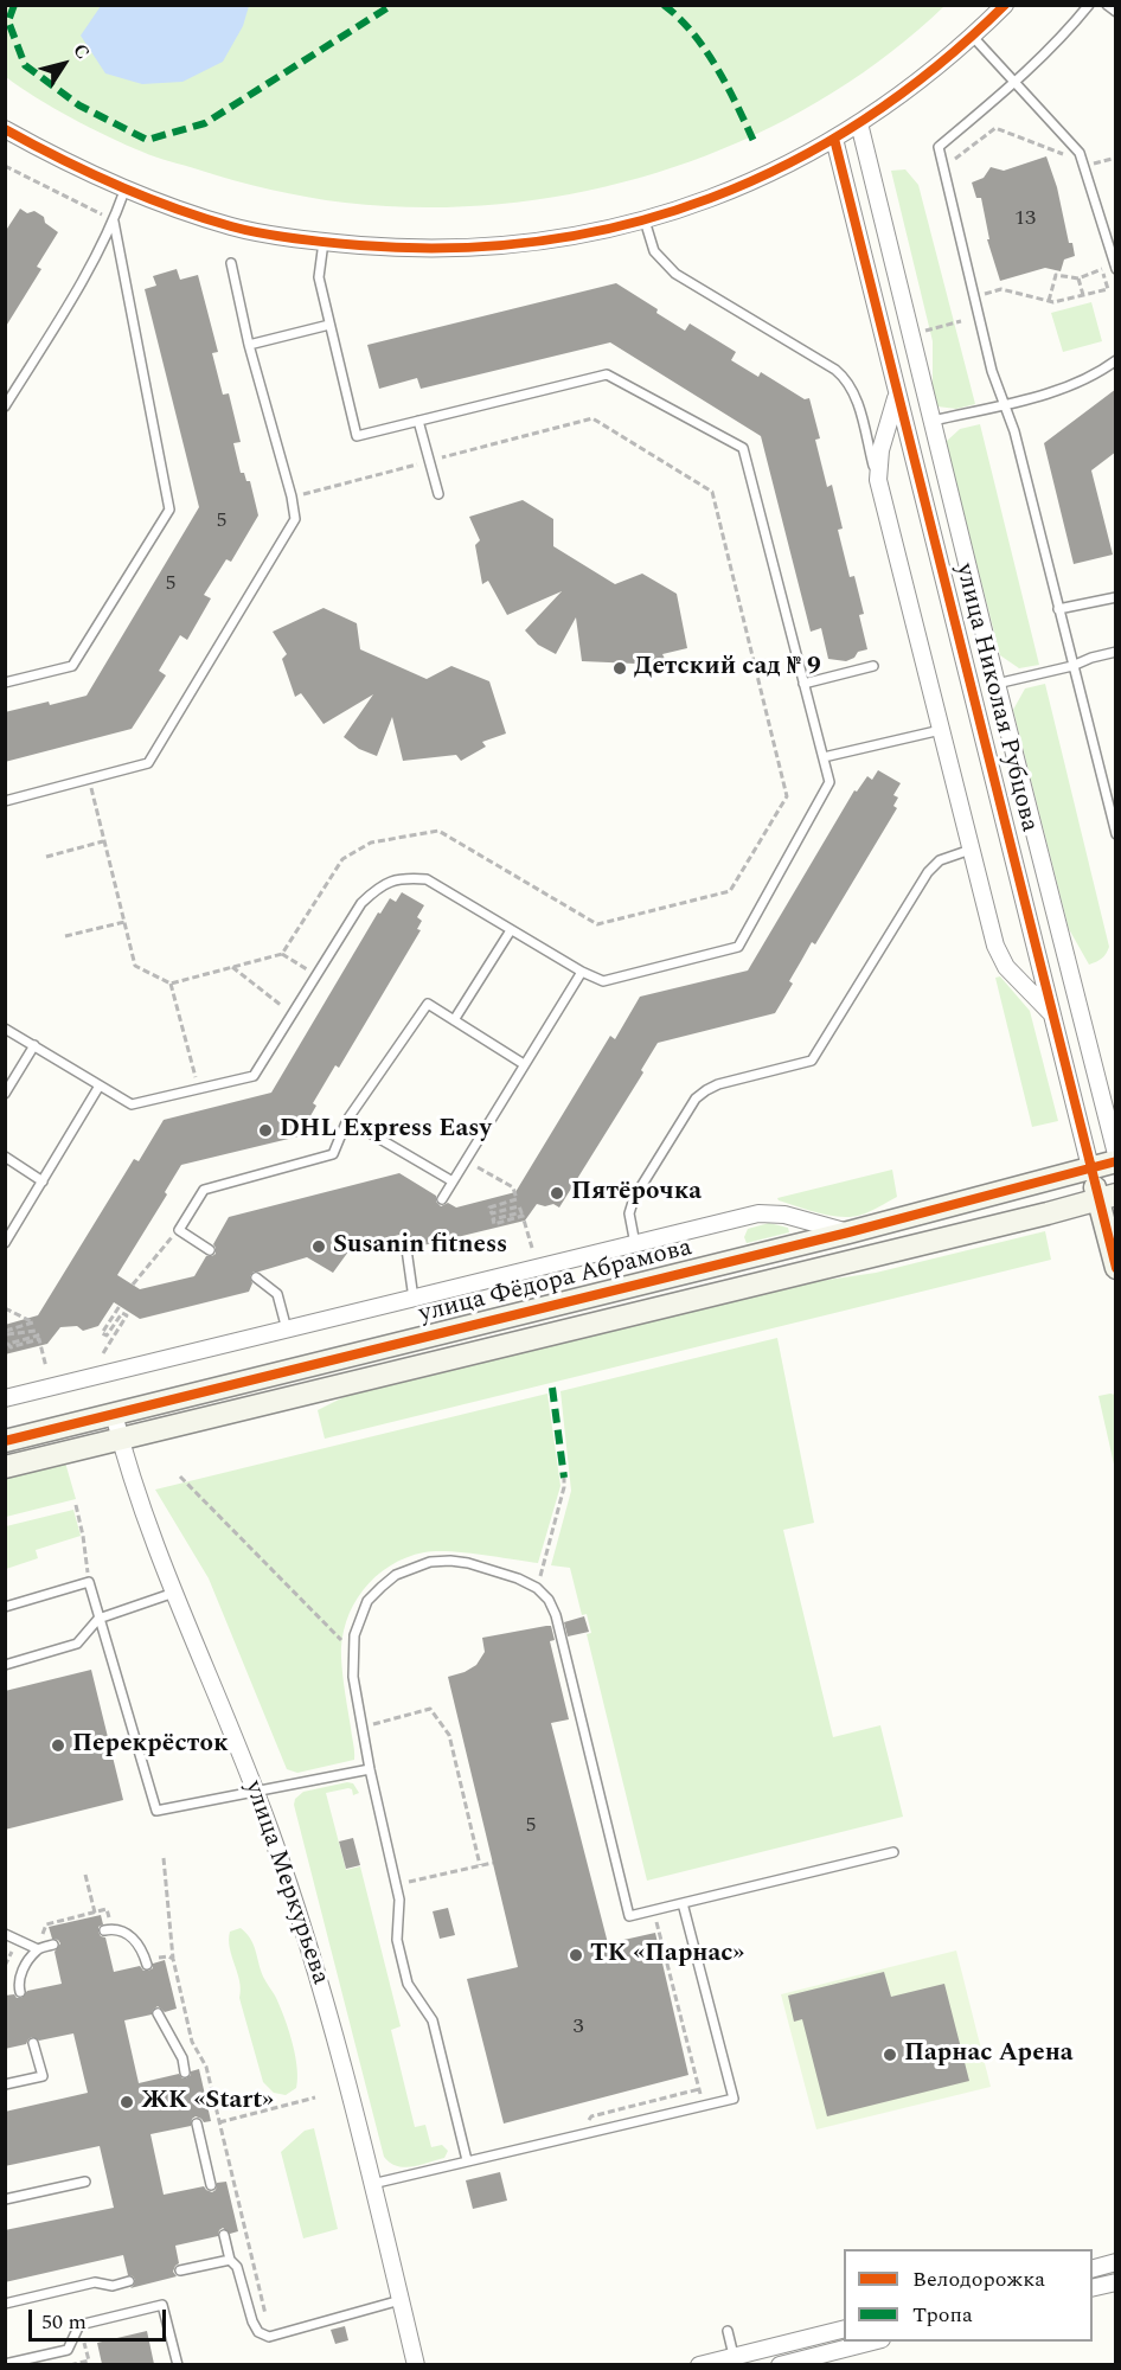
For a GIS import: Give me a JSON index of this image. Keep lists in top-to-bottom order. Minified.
{"streets":{"street":["улица Николая Рубцова","улица Фёдора Абрамова","улица Меркурьева"]},"crossings":[["улица Николая Рубцова","улица Фёдора Абрамова"],["улица Фёдора Абрамова","улица Меркурьева"]],"places":["Детский сад № 9","DHL Express Easy","Пятёрочка","Susanin fitness","Перекрёсток","ТК «Парнас»","Парнас Арена","ЖК «Start»"],"house_numbers":["13","5","5","5","3"],"legend":["Велодорожка","Тропа"],"scale_bar":"50 m","north":"top right"}
